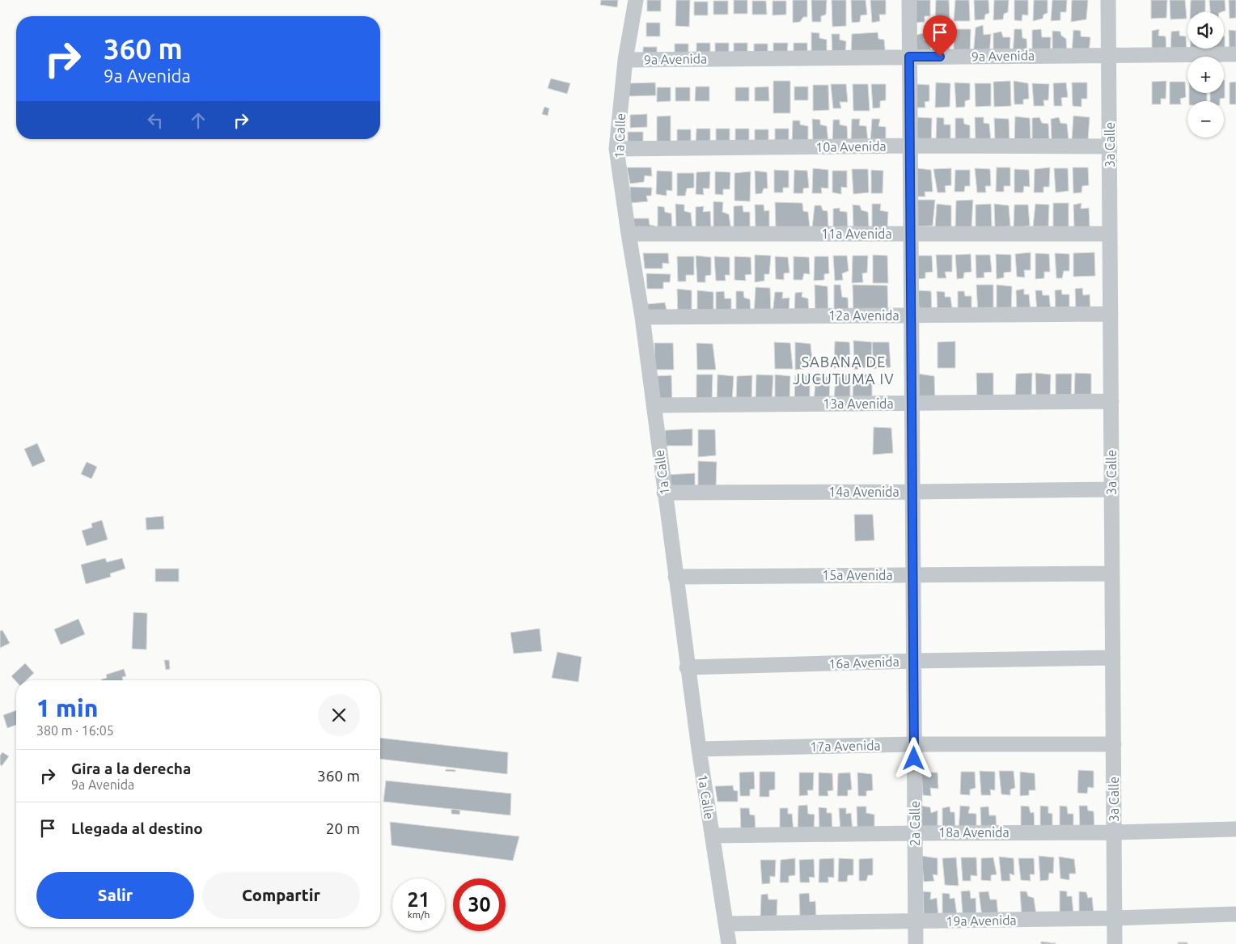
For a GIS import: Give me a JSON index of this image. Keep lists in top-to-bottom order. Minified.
{"streets":{"street":["9a Avenida","1a Calle","3a Calle","10a Avenida","11a Avenida","12a Avenida","13a Avenida","14a Avenida","15a Avenida","16a Avenida","17a Avenida","2a Calle","18a Avenida","19a Avenida"]},"crossings":[["9a Avenida","1a Calle"],["9a Avenida","3a Calle"],["9a Avenida","2a Calle"],["1a Calle","10a Avenida"],["1a Calle","11a Avenida"],["1a Calle","12a Avenida"],["1a Calle","13a Avenida"],["1a Calle","14a Avenida"],["1a Calle","15a Avenida"],["1a Calle","16a Avenida"],["1a Calle","17a Avenida"],["1a Calle","18a Avenida"],["1a Calle","19a Avenida"],["3a Calle","10a Avenida"],["3a Calle","11a Avenida"],["3a Calle","12a Avenida"],["3a Calle","13a Avenida"],["3a Calle","14a Avenida"],["3a Calle","15a Avenida"],["3a Calle","16a Avenida"],["3a Calle","17a Avenida"],["3a Calle","18a Avenida"],["3a Calle","19a Avenida"],["10a Avenida","2a Calle"],["11a Avenida","2a Calle"],["12a Avenida","2a Calle"],["13a Avenida","2a Calle"],["14a Avenida","2a Calle"],["15a Avenida","2a Calle"],["16a Avenida","2a Calle"],["17a Avenida","2a Calle"],["2a Calle","18a Avenida"],["2a Calle","19a Avenida"]],"districts":["SABANA DE JUCUTUMA IV"],"page":{"map_buttons":["+","−"],"turn":["360 m","9a Avenida"],"heading":["1 min","380 m · 16:05"],"list":[{"name":"Gira a la derecha","note":"9a Avenida","value":"360 m"},{"name":"Llegada al destino","value":"20 m"}],"buttons":["Salir","Compartir"],"speed":"21 km/h","limit":"30"}}
